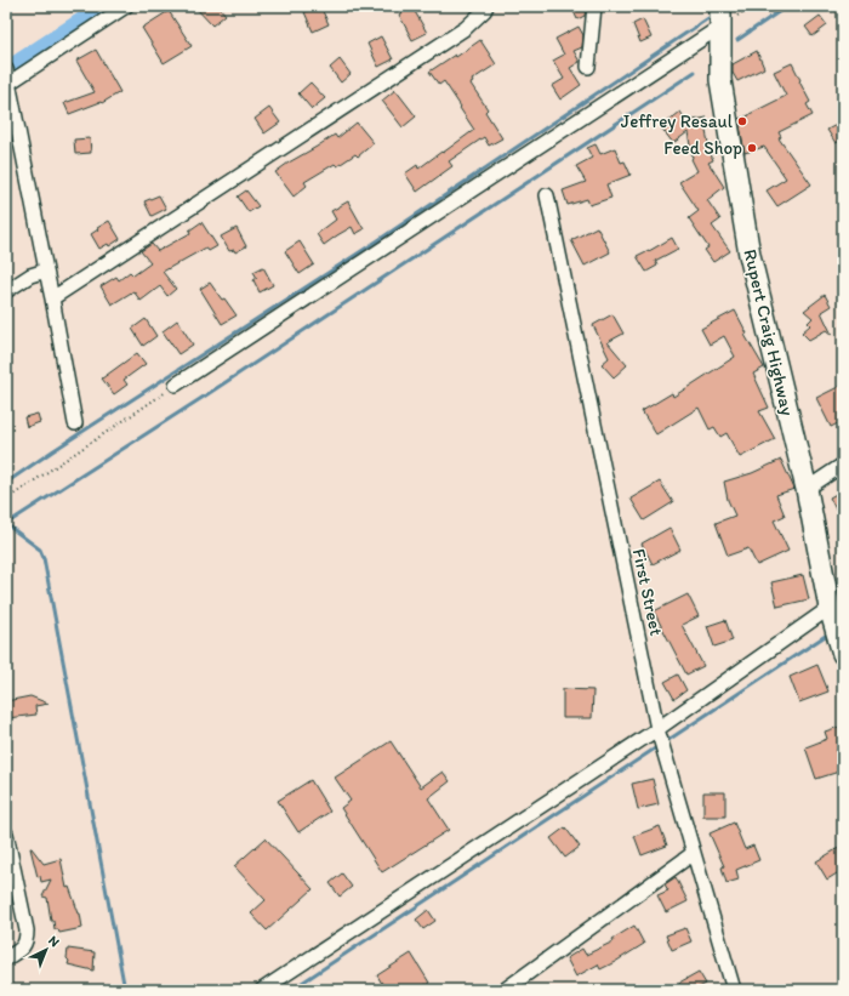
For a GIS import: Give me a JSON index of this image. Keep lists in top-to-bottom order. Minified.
{"streets":{"main road":["Rupert Craig Highway"],"street":["First Street"]},"places":["Jeffrey Resaul","Feed Shop"],"north":"top right"}
